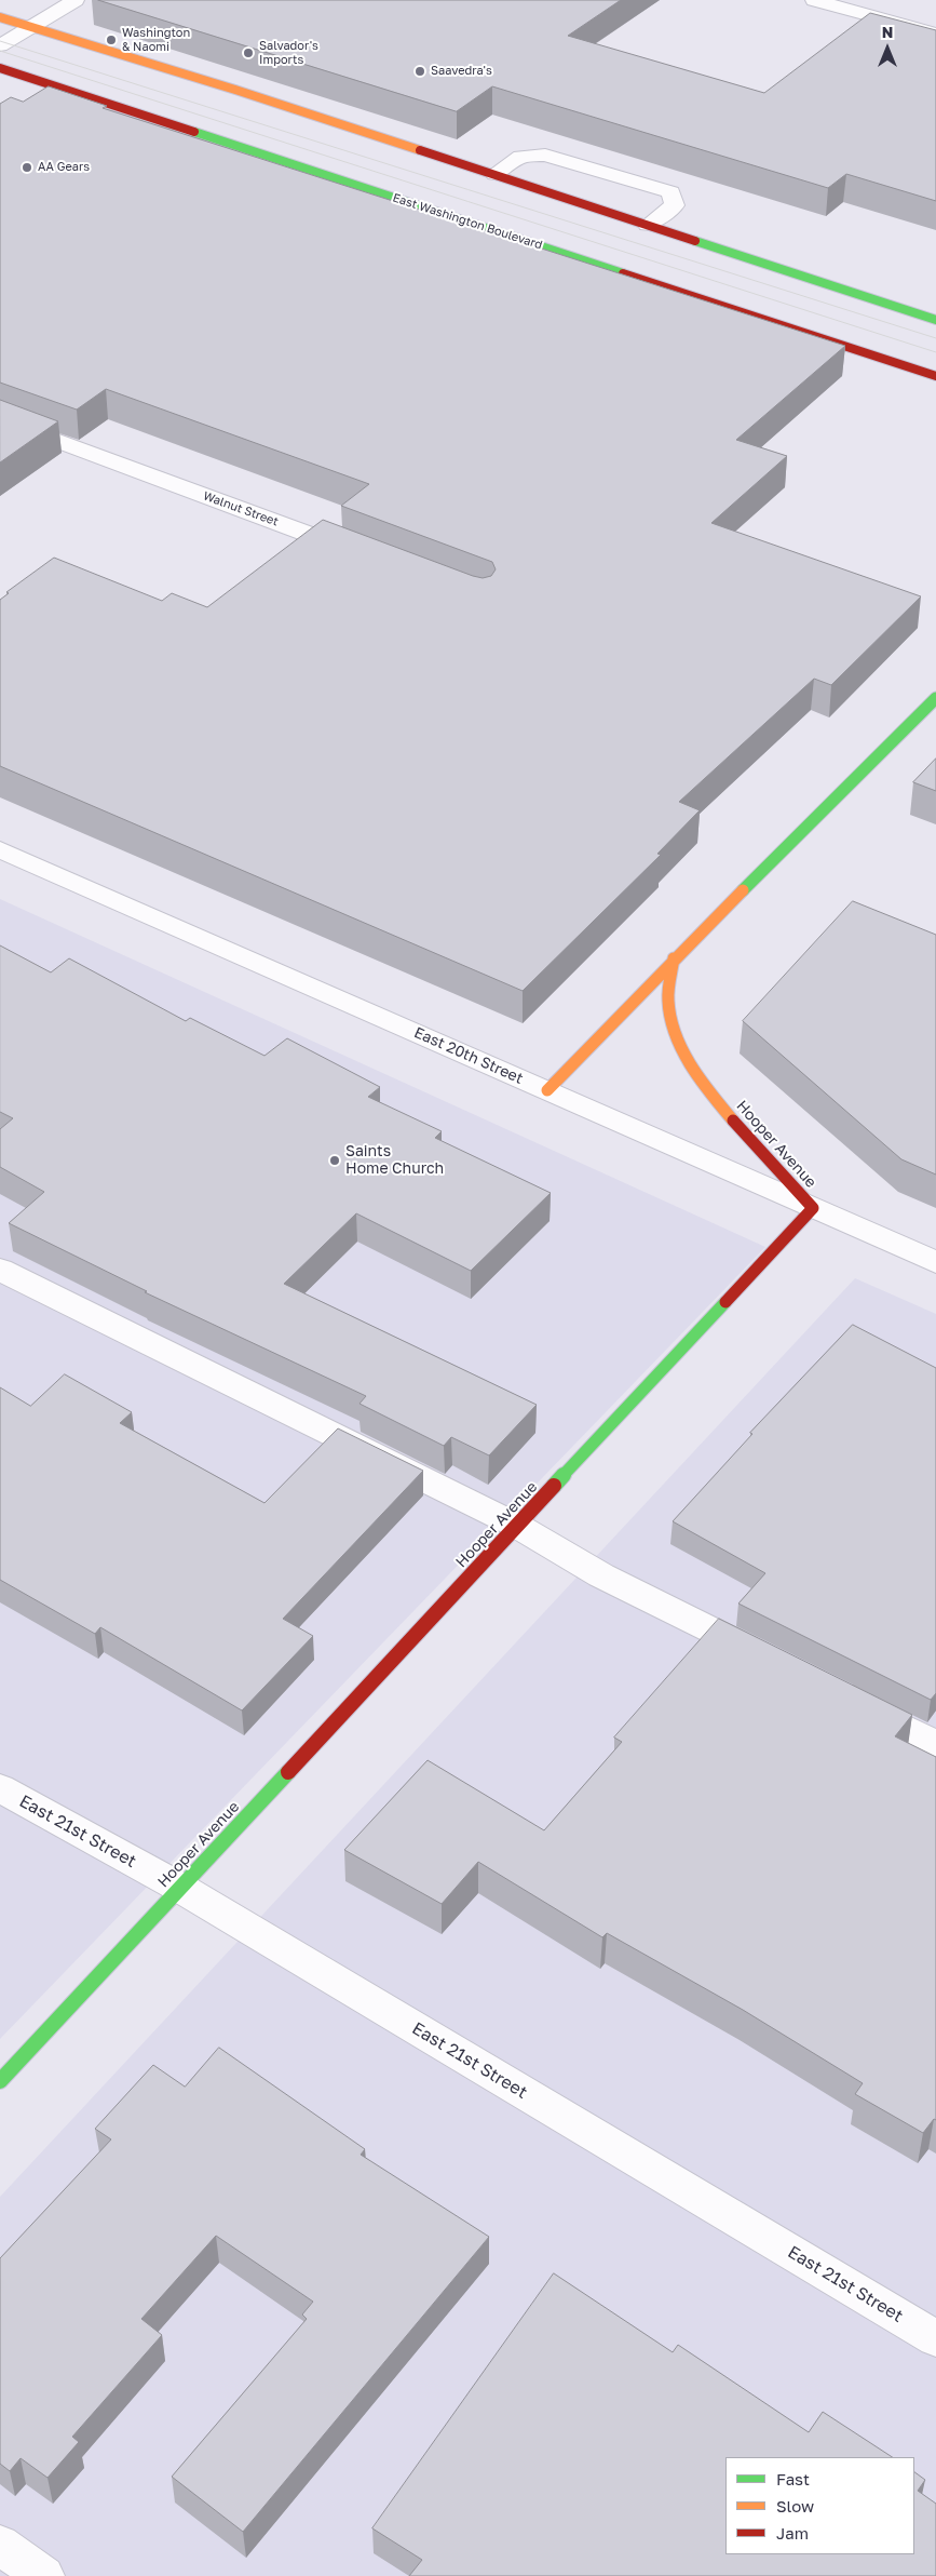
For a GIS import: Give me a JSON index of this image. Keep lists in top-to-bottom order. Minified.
{"streets":{"main road":["East Washington Boulevard","Hooper Avenue"],"street":["Walnut Street","East 20th Street","East 21st Street"]},"crossings":[["East 20th Street","Hooper Avenue"],["Hooper Avenue","East 21st Street"]],"places":["Washington & Naomi","Salvador's Imports","Saavedra's","AA Gears","Saints Home Church"],"legend":["Fast","Slow","Jam"],"north":"top"}
